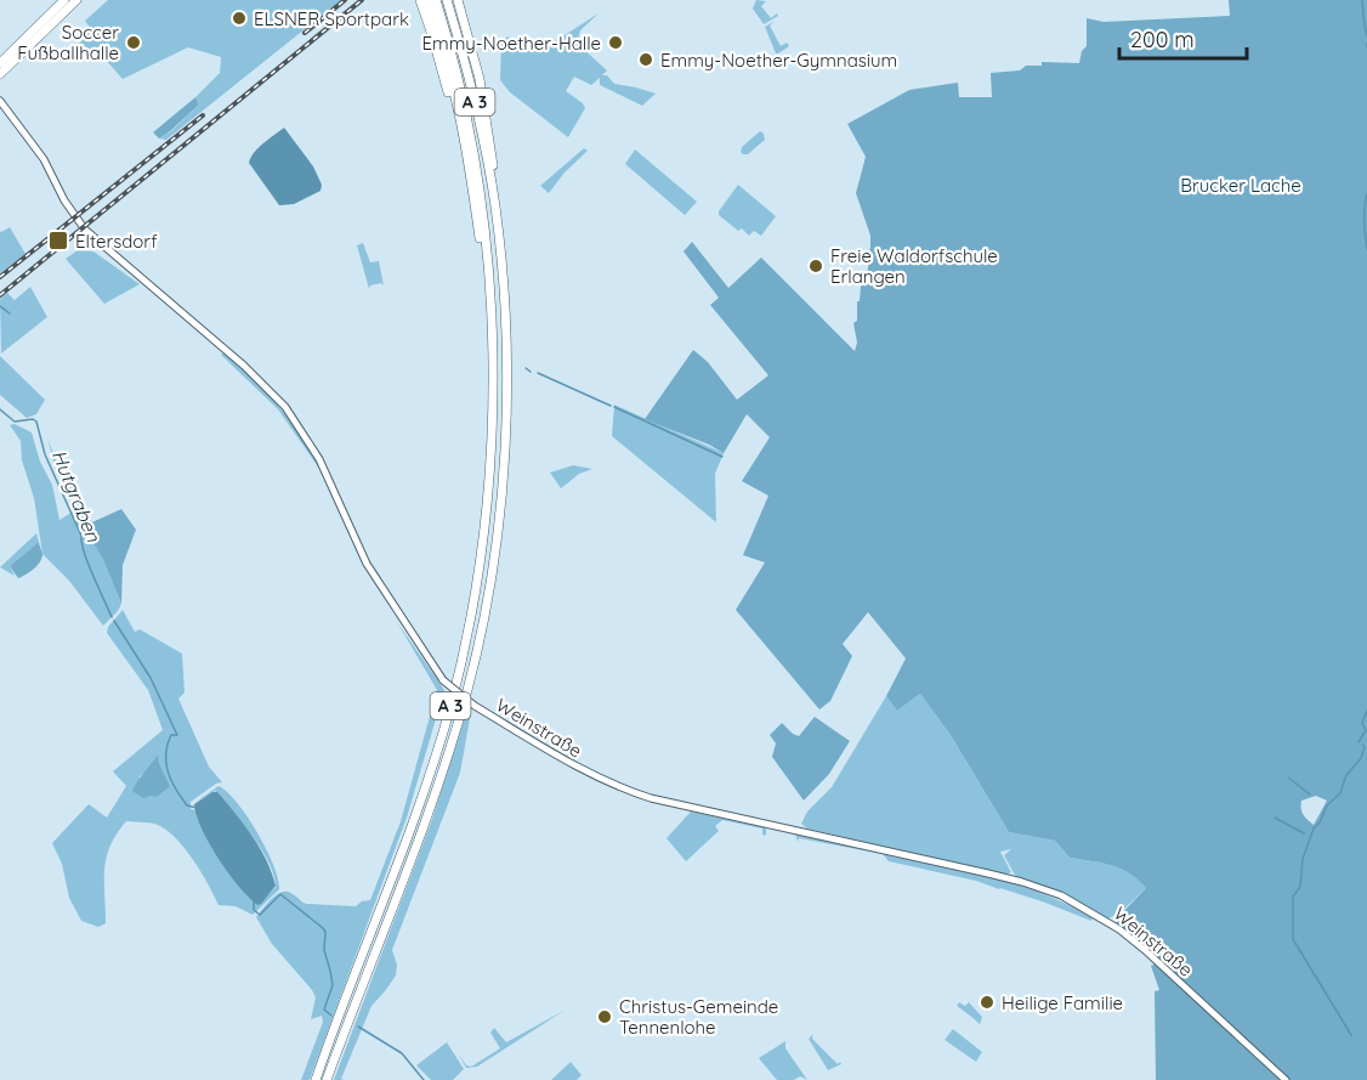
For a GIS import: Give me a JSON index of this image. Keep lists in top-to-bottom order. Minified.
{"streets":{"highway":["A 3"],"main road":["Weinstraße"]},"water":["Hutgraben"],"parks":["Brucker Lache"],"places":{"other":["ELSNER Sportpark","Soccer Fußballhalle","Emmy-Noether-Halle","Emmy-Noether-Gymnasium","Freie Waldorfschule Erlangen","Heilige Familie","Christus-Gemeinde Tennenlohe"],"transit":["Eltersdorf"]},"scale_bar":"200 m"}
